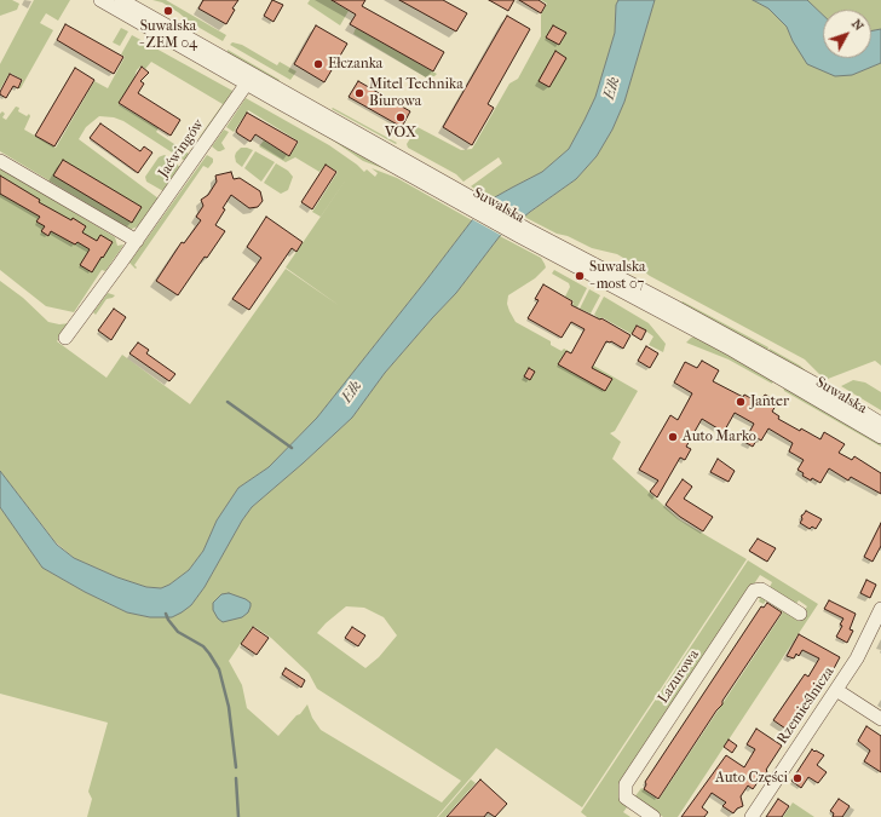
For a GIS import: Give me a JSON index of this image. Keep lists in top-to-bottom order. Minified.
{"streets":{"street":["Jaćwingów","Suwalska","Lazurowa","Rzemieślnicza"]},"crossings":[["Jaćwingów","Suwalska"]],"water":["Ełk"],"places":["Suwalska - ZEM 04","Ełczanka","Mitel Technika Biurowa","VOX","Suwalska - most 07","Janter","Auto Marko","Auto Części"],"north":"top right"}
